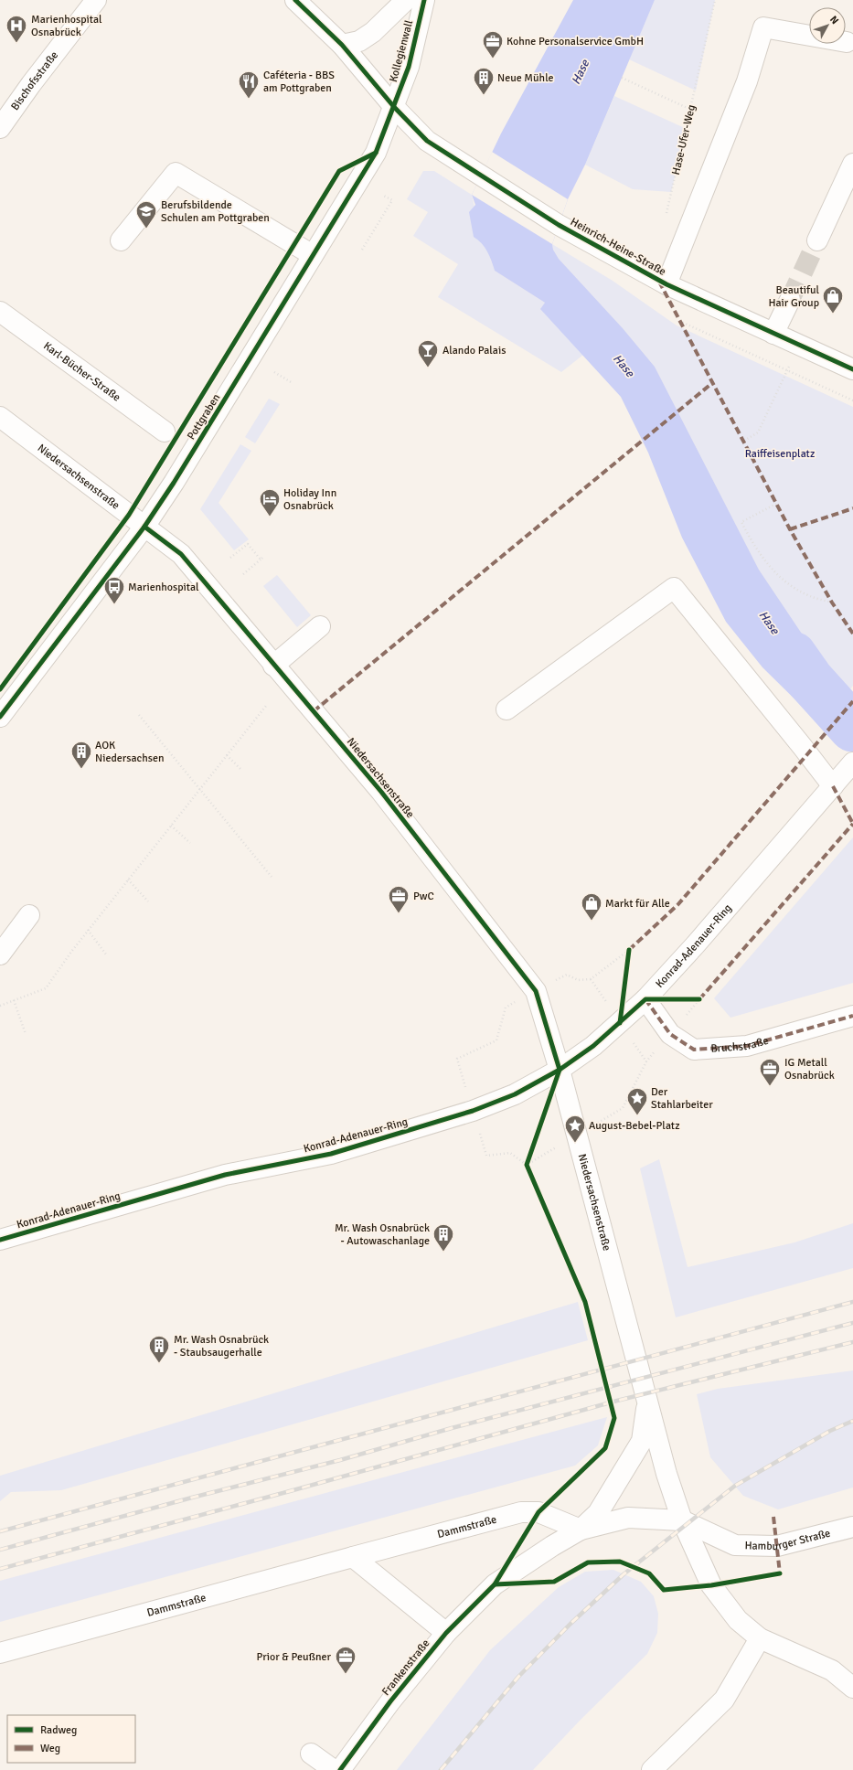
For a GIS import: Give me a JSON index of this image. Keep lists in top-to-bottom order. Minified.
{"streets":{"street":["Kollegienwall","Bischofsstraße","Heinrich-Heine-Straße","Karl-Bücher-Straße","Pottgraben","Niedersachsenstraße","Konrad-Adenauer-Ring","Bruchstraße","Dammstraße","Hamburger Straße","Frankenstraße"],"path":["Hase-Ufer-Weg"]},"crossings":[["Kollegienwall","Heinrich-Heine-Straße"],["Kollegienwall","Pottgraben"],["Heinrich-Heine-Straße","Pottgraben"],["Pottgraben","Niedersachsenstraße"],["Niedersachsenstraße","Konrad-Adenauer-Ring"],["Niedersachsenstraße","Hamburger Straße"],["Niedersachsenstraße","Frankenstraße"],["Konrad-Adenauer-Ring","Bruchstraße"],["Dammstraße","Frankenstraße"],["Hamburger Straße","Frankenstraße"]],"water":["Hase"],"parks":["Raiffeisenplatz"],"places":{"hospital":["Marienhospital Osnabrück"],"office":["Kohne Personalservice GmbH","PwC","IG Metall Osnabrück","Prior & Peußner"],"building":["Neue Mühle","AOK Niedersachsen","Mr. Wash Osnabrück - Autowaschanlage","Mr. Wash Osnabrück - Staubsaugerhalle"],"restaurant":["Caféteria - BBS am Pottgraben"],"school or university":["Berufsbildende Schulen am Pottgraben"],"shop":["Beautiful Hair Group","Markt für Alle"],"bar":["Alando Palais"],"hotel":["Holiday Inn Osnabrück"],"bus stop":["Marienhospital"],"place":["Der Stahlarbeiter","August-Bebel-Platz"]},"legend":["Radweg","Weg"],"north":"top right"}
